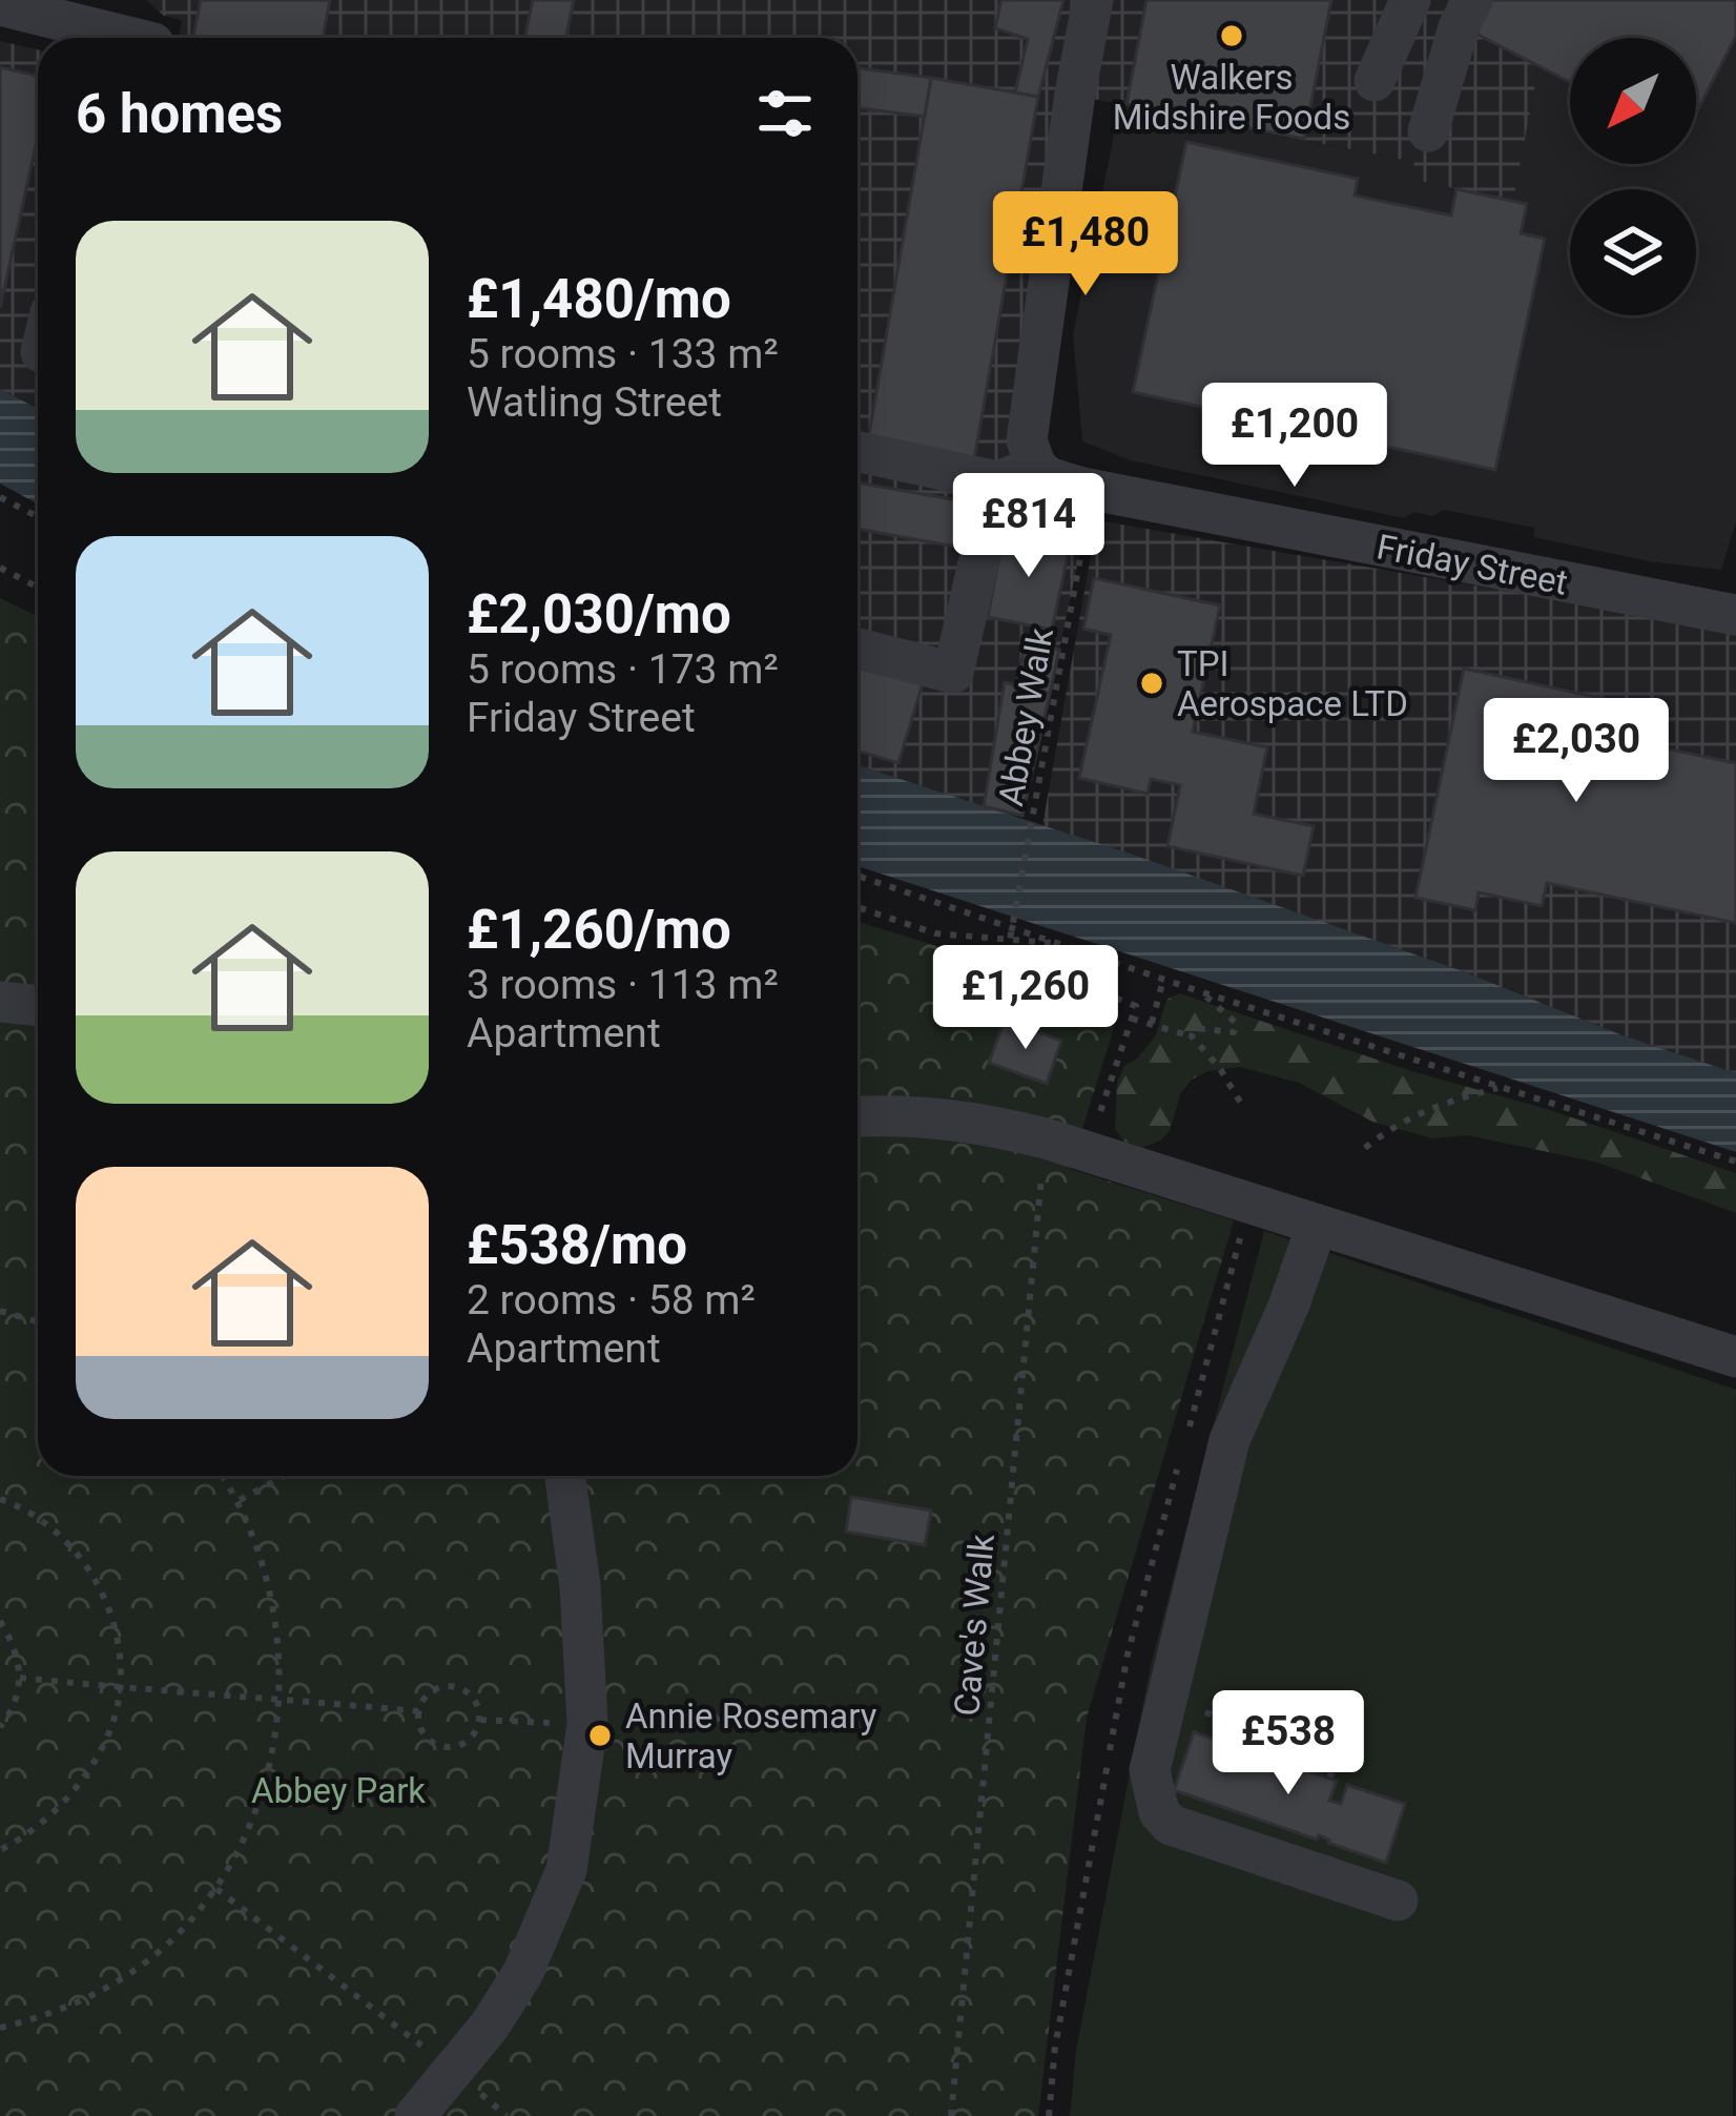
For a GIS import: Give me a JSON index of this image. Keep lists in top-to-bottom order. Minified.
{"streets":{"street":["Friday Street"],"path":["Abbey Walk","Cave's Walk"]},"crossings":[["Friday Street","Abbey Walk"]],"parks":["Abbey Park"],"places":["Walkers Midshire Foods","TPI Aerospace LTD","Annie Rosemary Murray"],"north":"bottom left","page":{"heading":"6 homes","list":[{"name":"£1,480/mo","note":"5 rooms · 133 m² · Watling Street"},{"name":"£2,030/mo","note":"5 rooms · 173 m² · Friday Street"},{"name":"£1,260/mo","note":"3 rooms · 113 m² · Apartment"},{"name":"£538/mo","note":"2 rooms · 58 m² · Apartment"}],"price":["£1,480","£1,200","£814","£2,030","£1,260","£538"]}}
